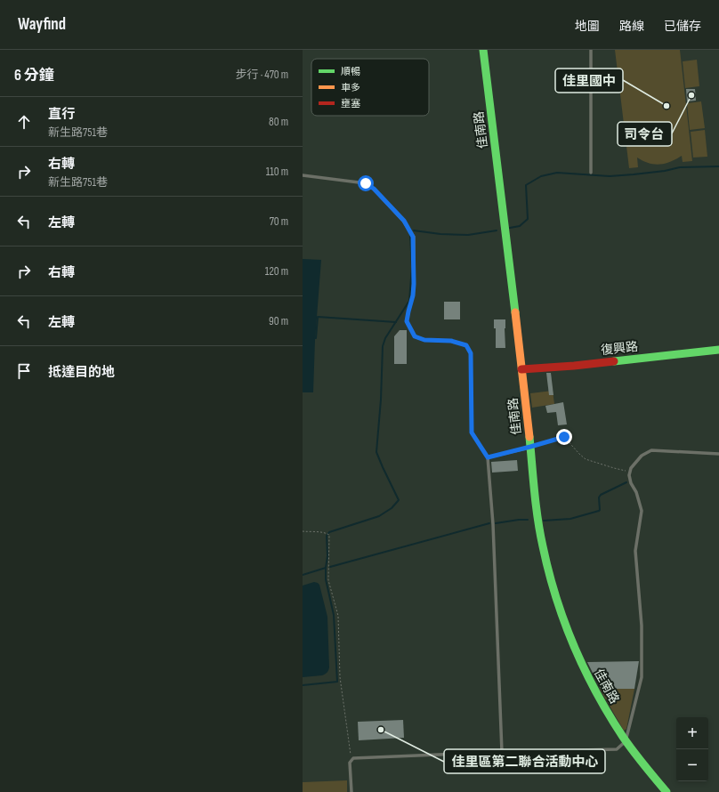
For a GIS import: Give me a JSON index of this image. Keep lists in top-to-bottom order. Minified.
{"streets":{"street":["佳南路","復興路"]},"crossings":[["佳南路","復興路"]],"places":["司令台","佳里國中","佳里區第二聯合活動中心"],"legend":["順暢","車多","壅塞"],"page":{"header":"Wayfind","nav":["地圖","路線","已儲存"],"heading":["6 分鐘","步行 · 470 m"],"list":[["直行","新生路751巷","80 m"],["右轉","新生路751巷","110 m"],["左轉","70 m"],["右轉","120 m"],["左轉","90 m"],"抵達目的地"],"map_buttons":["+","−"]}}
